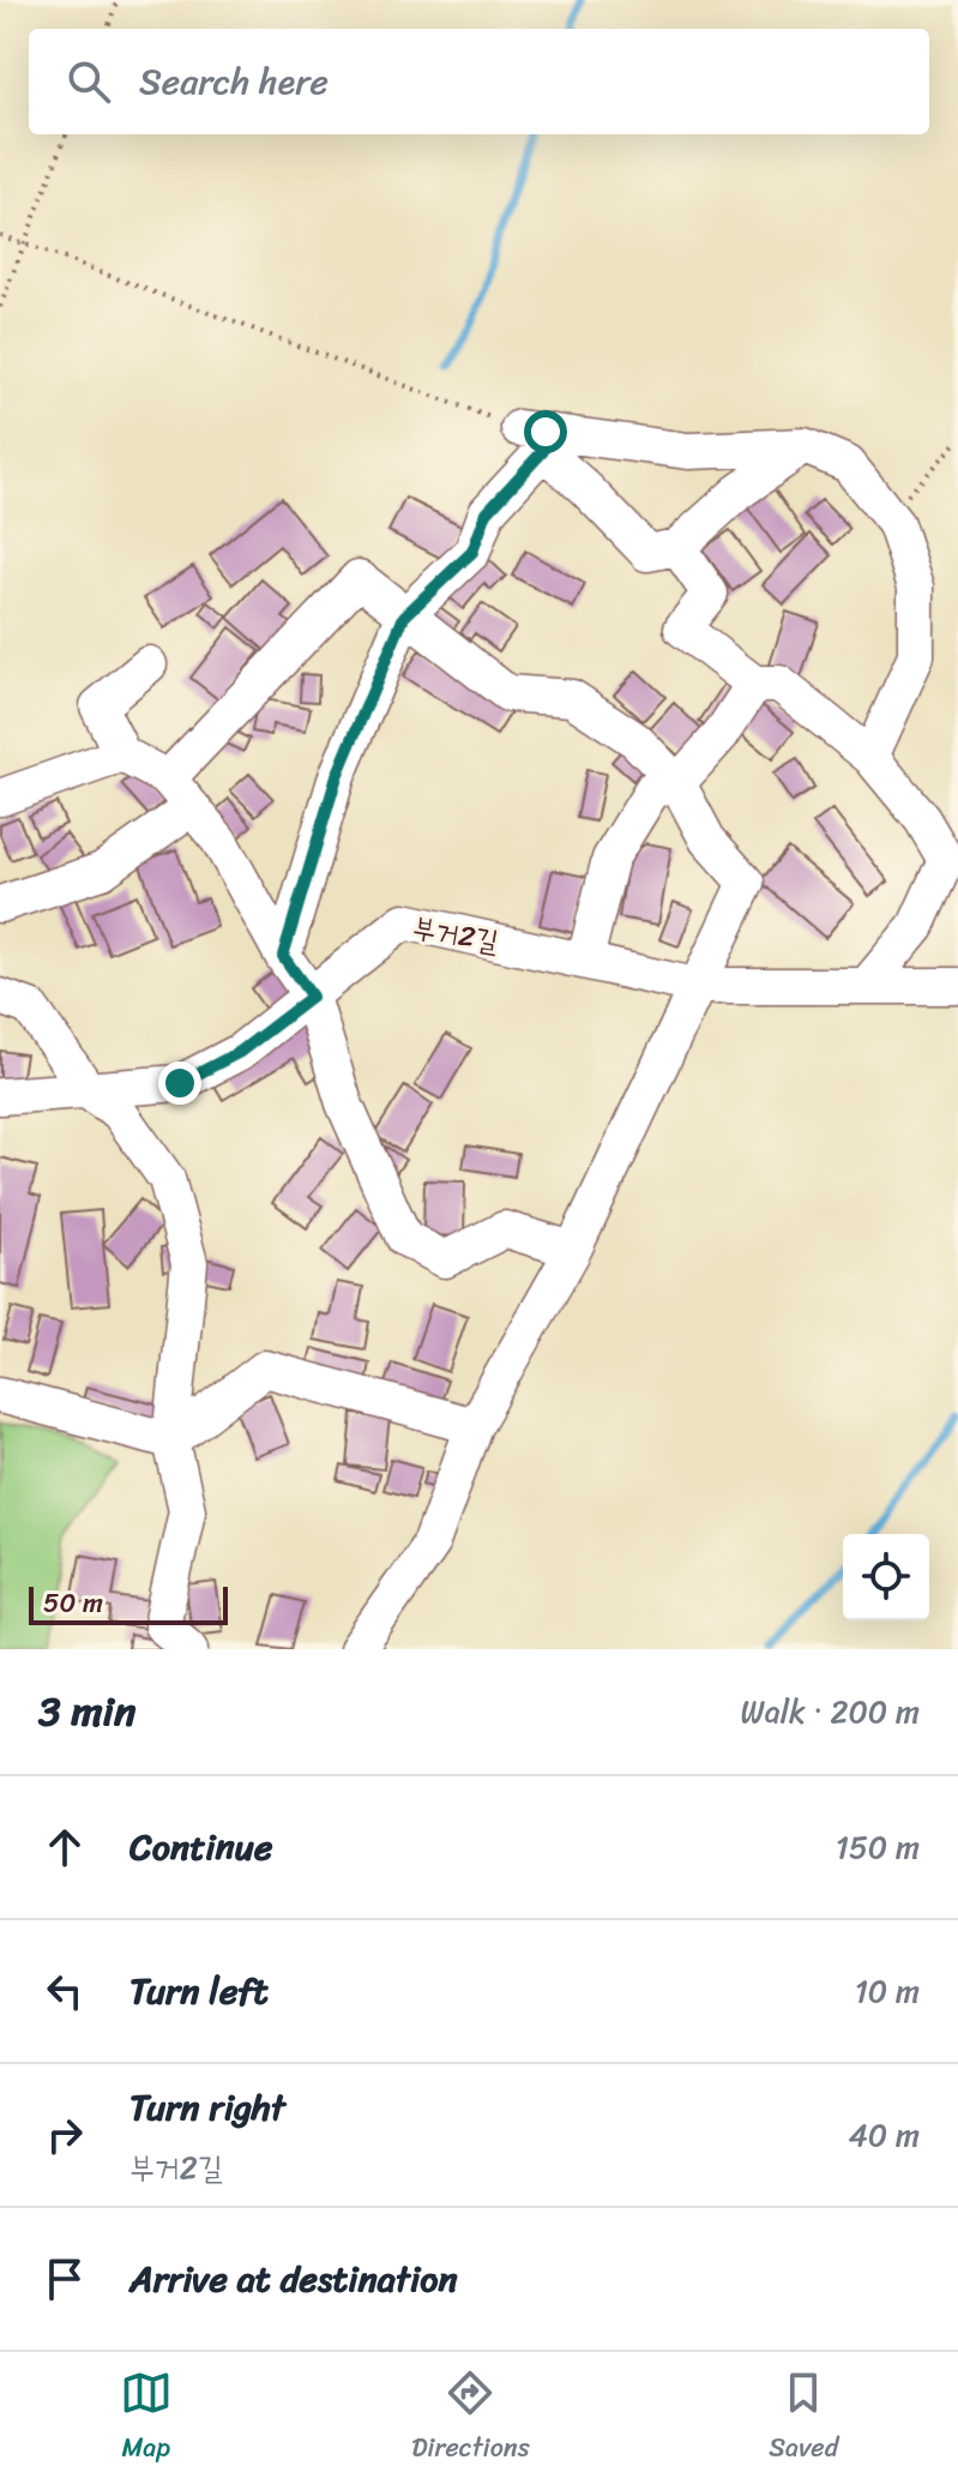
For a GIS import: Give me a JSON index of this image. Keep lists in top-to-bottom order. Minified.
{"streets":{"street":["부거2길"]},"scale_bar":"50 m","page":{"search":"Search here","scale":"50 m","heading":["3 min","Walk · 200 m"],"list":[["Continue","150 m"],["Turn left","10 m"],["Turn right","부거2길","40 m"],"Arrive at destination"],"nav":["Map","Directions","Saved"]}}
